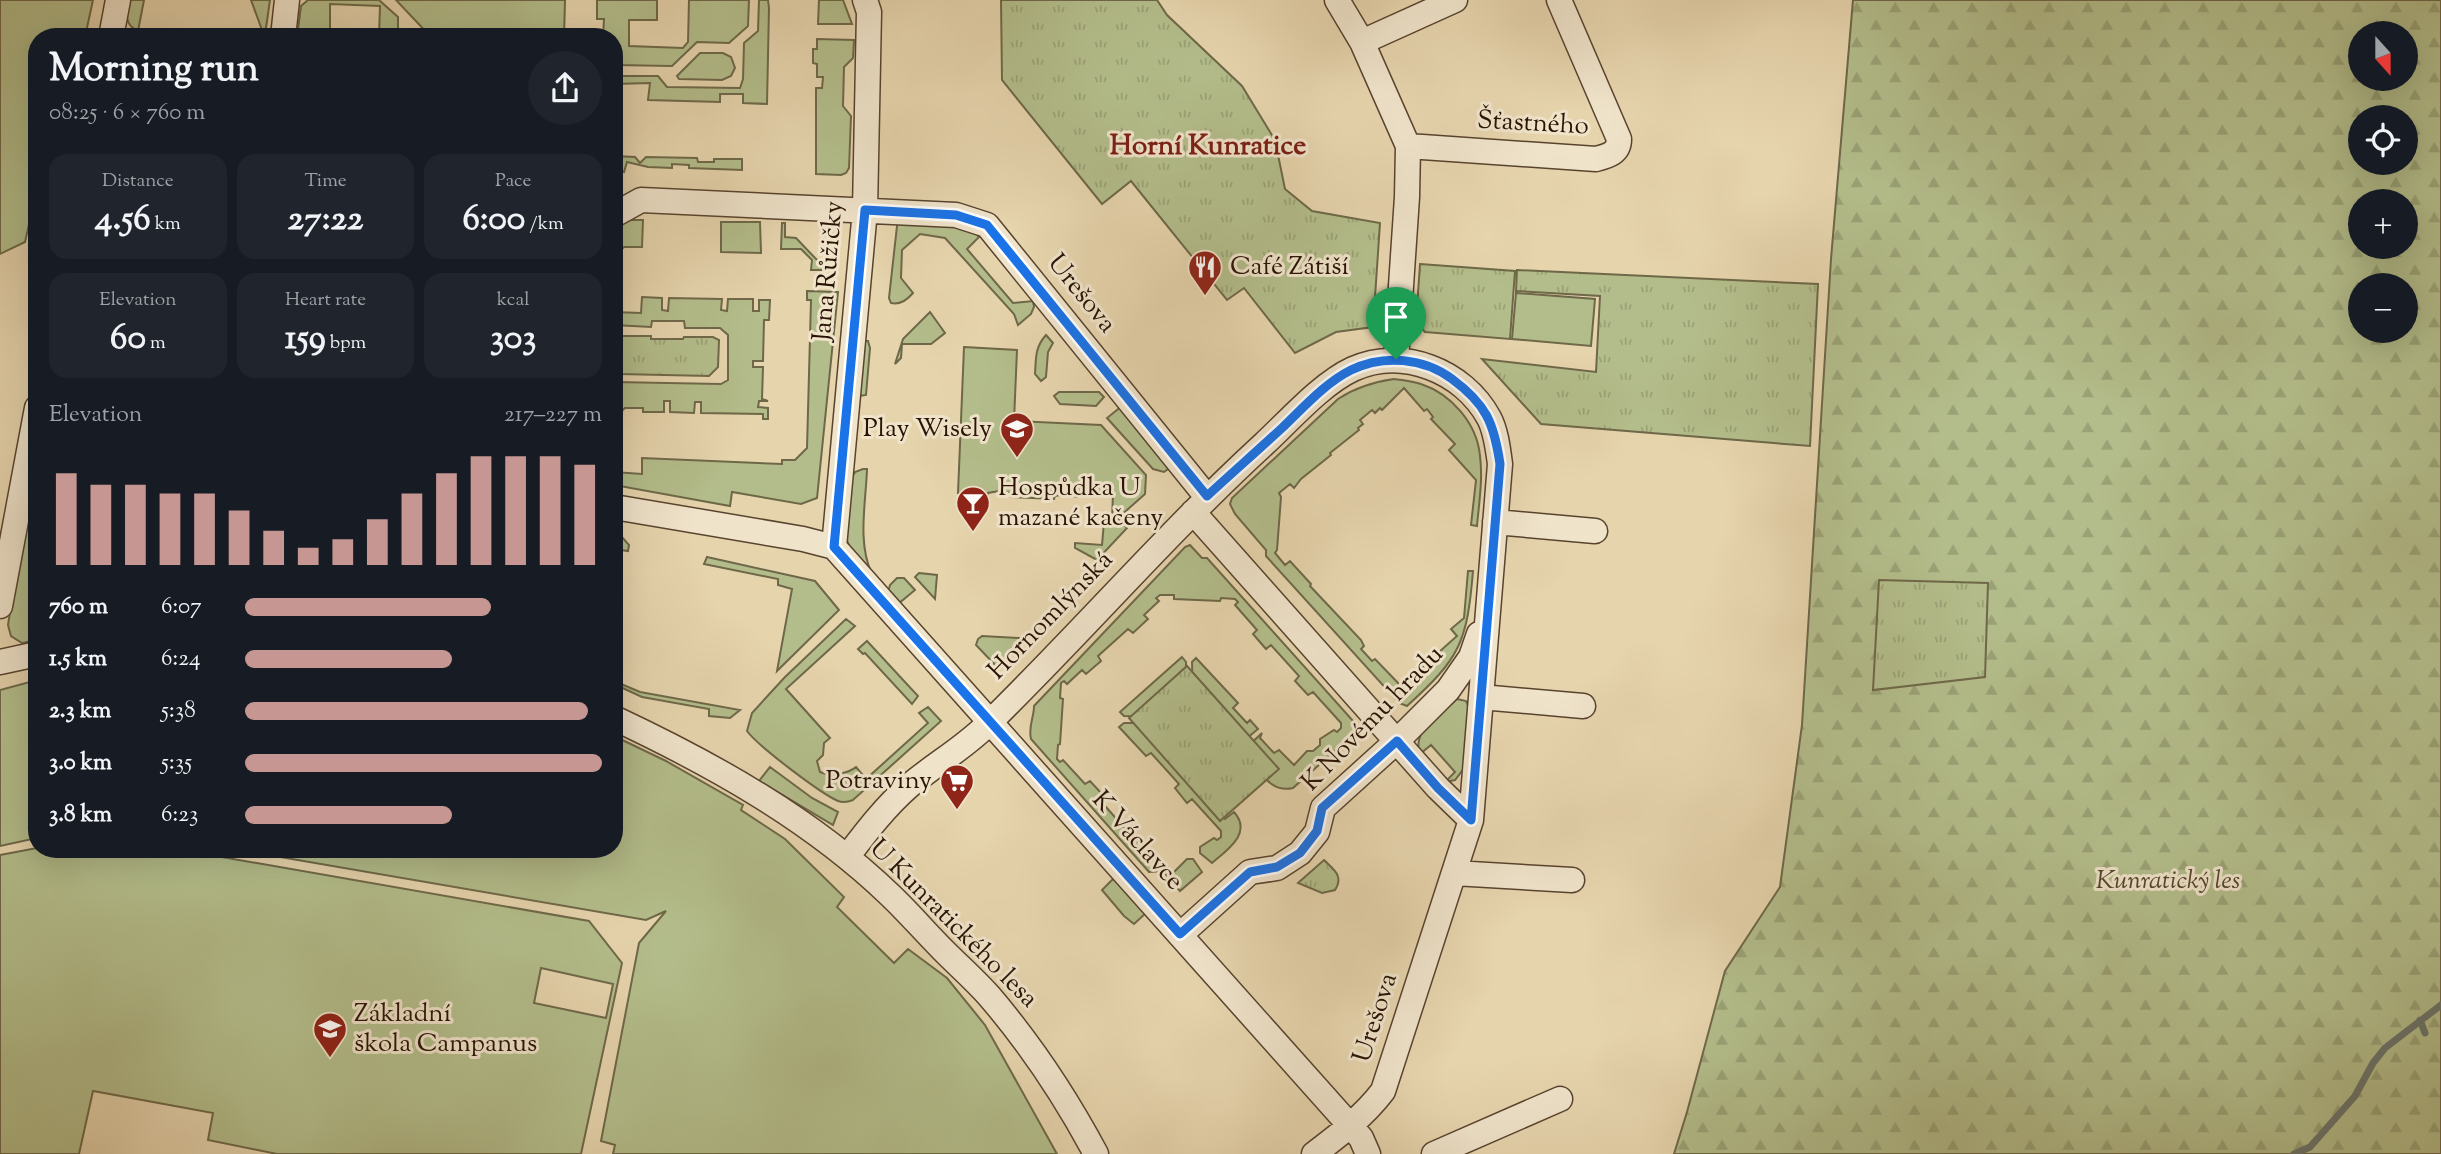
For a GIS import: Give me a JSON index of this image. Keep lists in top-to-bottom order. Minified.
{"streets":{"street":["Šťastného","Jana Růžičky","Urešova","Hornomlýnská","K Novému hradu","K Václavce","U Kunratického lesa"]},"crossings":[["Jana Růžičky","Urešova"],["Urešova","Hornomlýnská"],["Urešova","K Novému hradu"],["Urešova","K Václavce"],["Hornomlýnská","K Novému hradu"],["Hornomlýnská","K Václavce"],["Hornomlýnská","U Kunratického lesa"],["K Novému hradu","K Václavce"]],"districts":["Horní Kunratice"],"parks":["Kunratický les"],"places":{"restaurant":["Café Zátiší"],"school or university":["Play Wisely","Základní škola Campanus"],"bar":["Hospůdka U mazané kačeny"],"supermarket":["Potraviny"]},"north":"bottom","page":{"map_buttons":["+","−"],"heading":["Morning run","08:25 · 6 × 760 m"],"stats":[["Distance","4.56 km"],["Time","27:22"],["Pace","6:00 /km"],["Elevation","60 m"],["Heart rate","159 bpm"],["kcal","303"]],"chart":["Elevation","217–227 m"],"list":[{"name":"760 m","note":"6:07"},{"name":"1.5 km","note":"6:24"},{"name":"2.3 km","note":"5:38"},{"name":"3.0 km","note":"5:35"},{"name":"3.8 km","note":"6:23"}]}}
